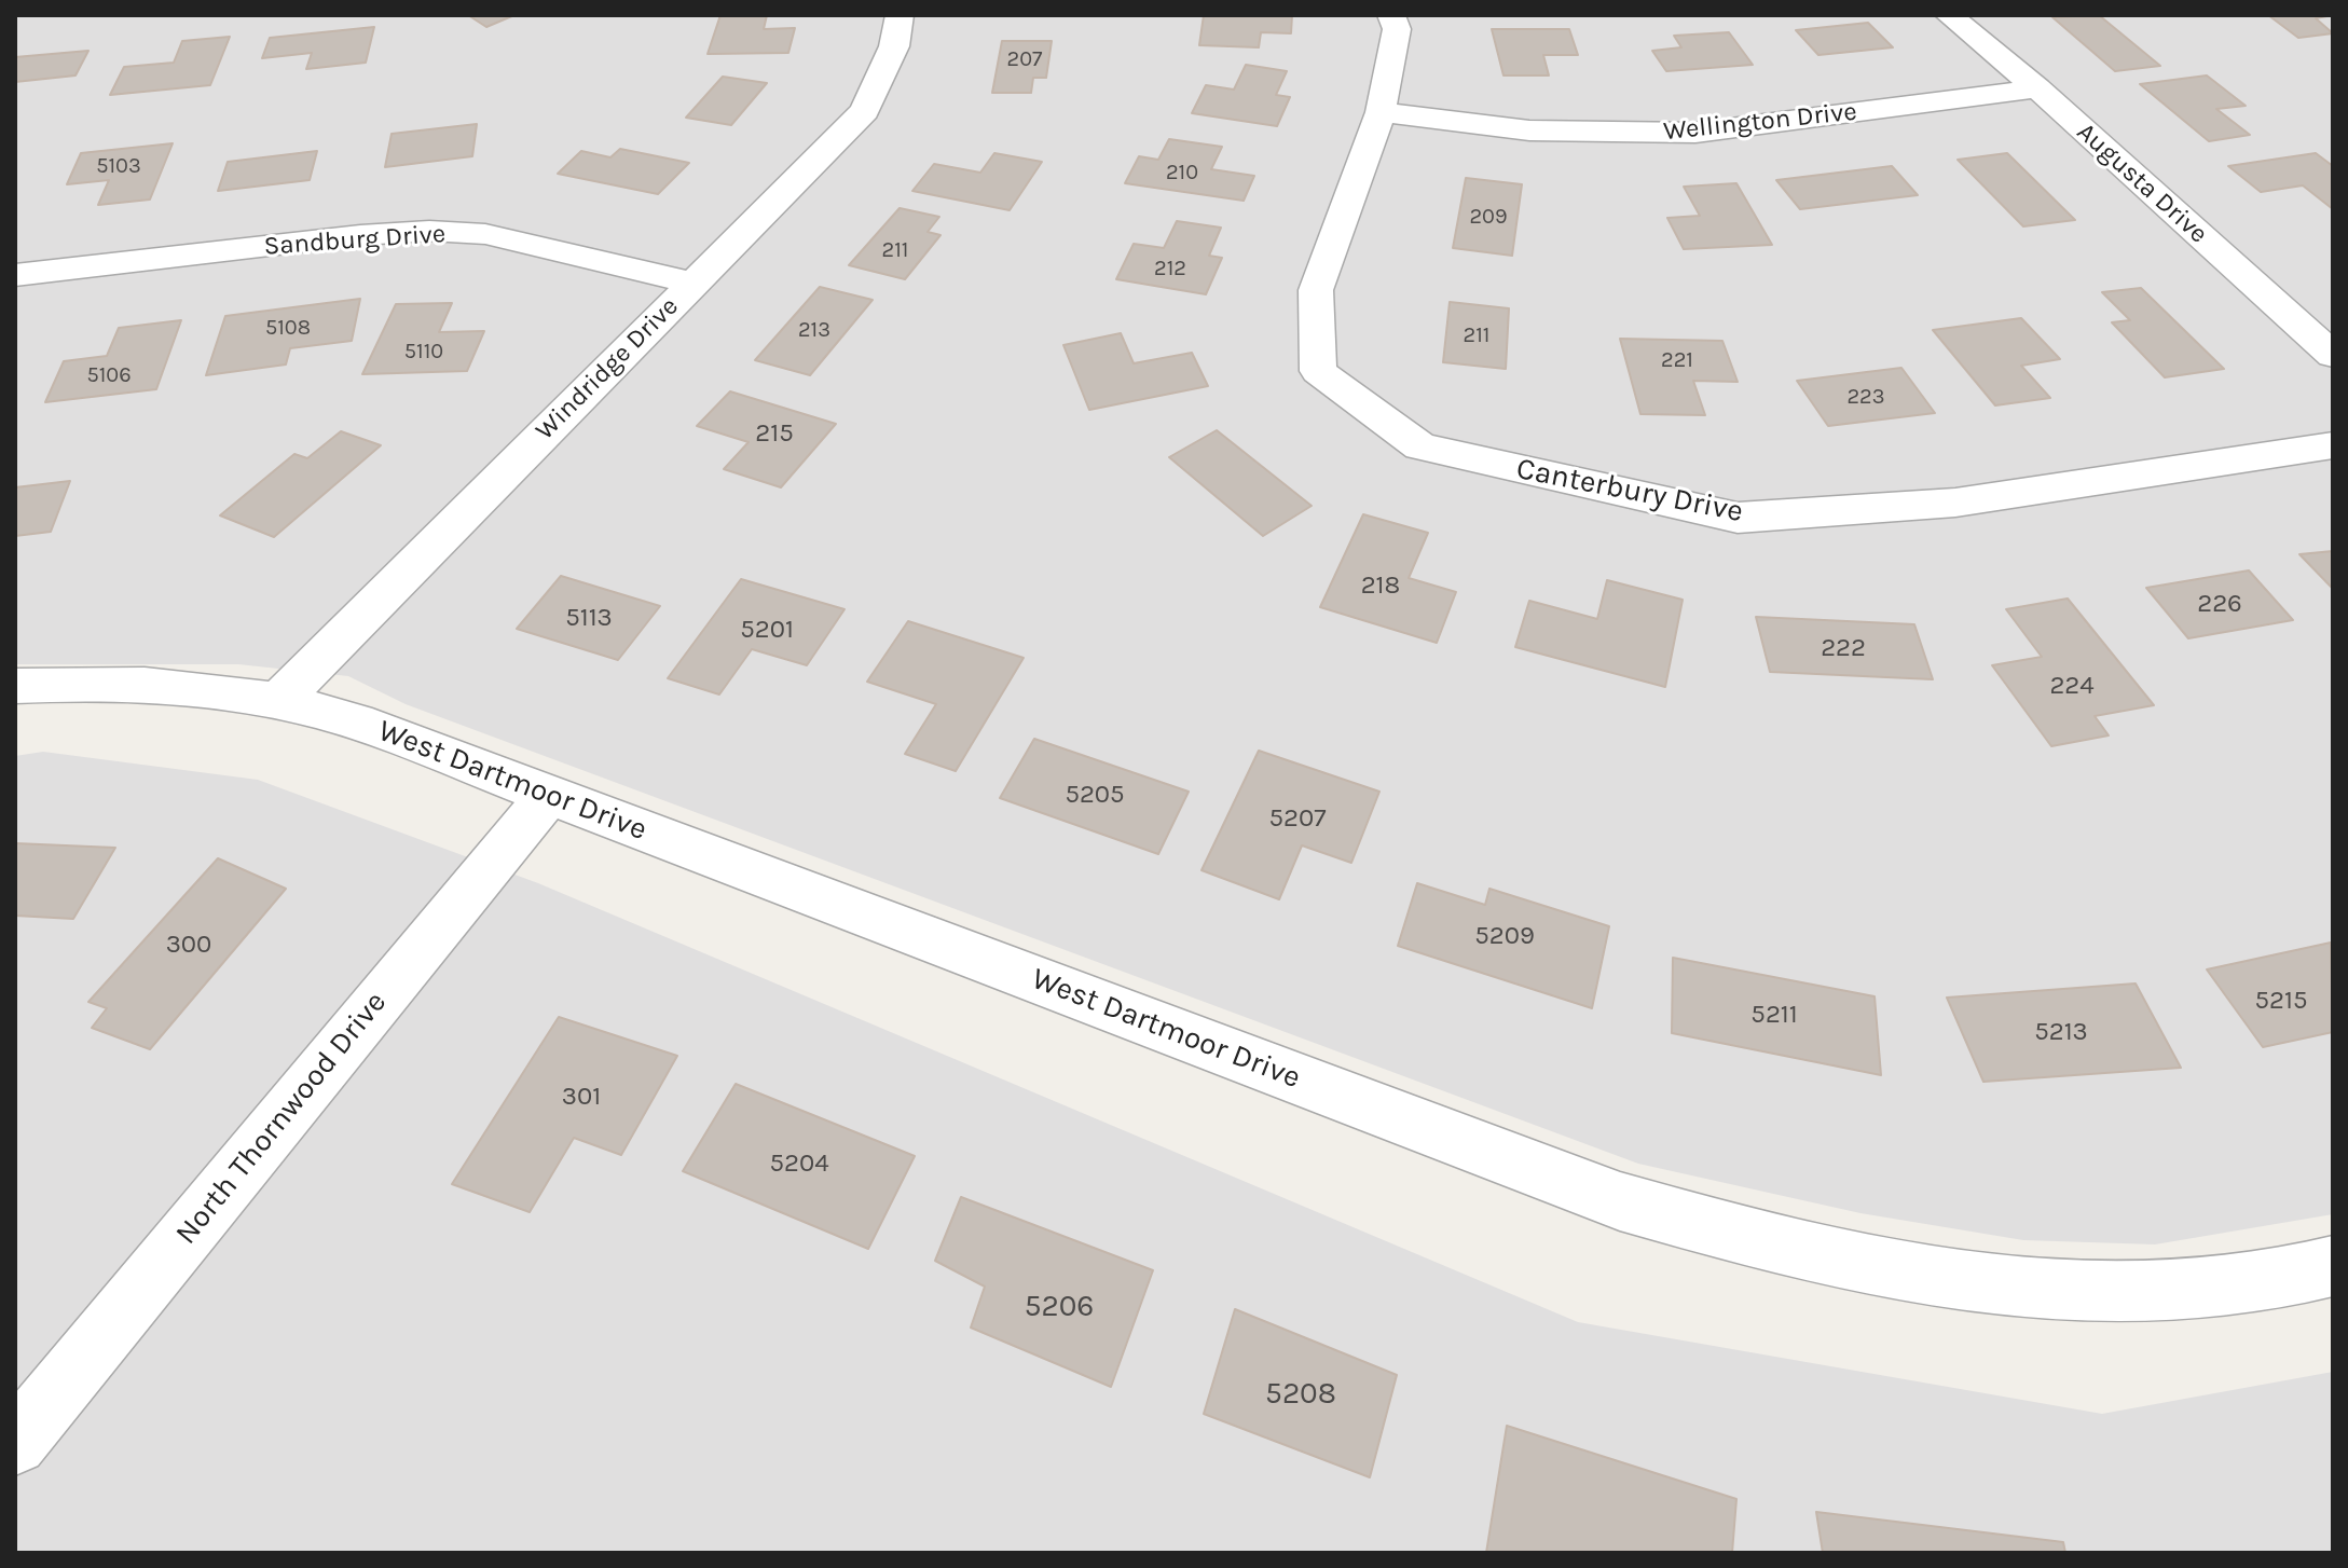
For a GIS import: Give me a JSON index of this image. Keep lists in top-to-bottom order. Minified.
{"streets":{"street":["Wellington Drive","Augusta Drive","Sandburg Drive","Windridge Drive","Canterbury Drive","West Dartmoor Drive","North Thornwood Drive"]},"crossings":[["Wellington Drive","Augusta Drive"],["Wellington Drive","Canterbury Drive"],["Sandburg Drive","Windridge Drive"],["Windridge Drive","West Dartmoor Drive"],["West Dartmoor Drive","North Thornwood Drive"]],"house_numbers":["207","5103","210","209","211","212","5108","213","211","5110","221","5106","223","215","218","226","5113","5201","222","224","5205","5207","5209","300","5215","5211","5213","301","5204","5206","5208"]}
